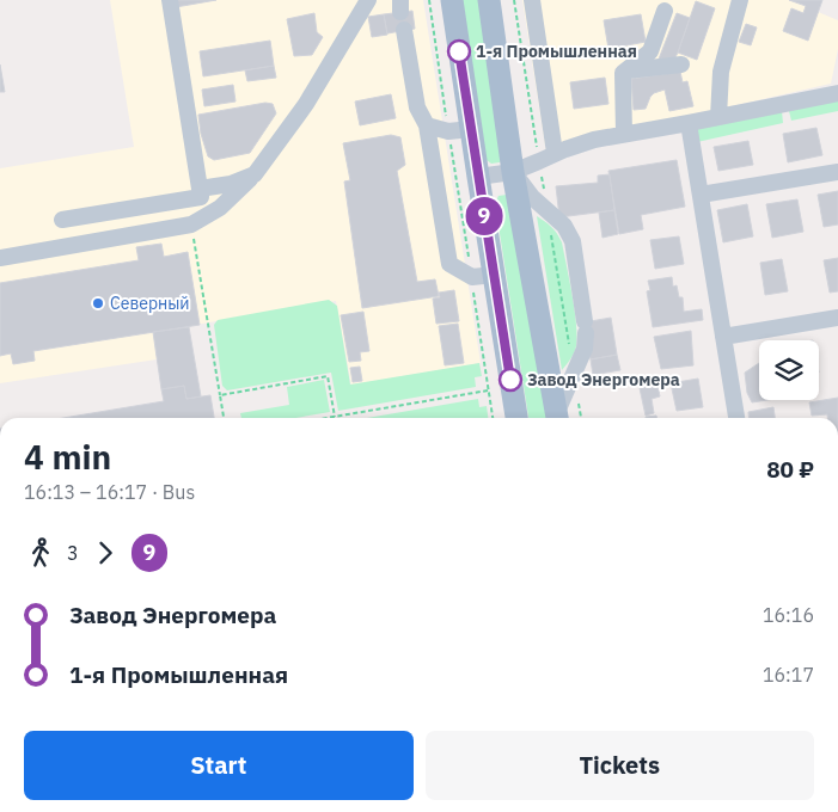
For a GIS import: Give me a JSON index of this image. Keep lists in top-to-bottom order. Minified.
{"places":["1-я Промышленная","Северный","Завод Энергомера"],"lines":["bus line 9"],"page":{"on_map":"9","heading":["4 min","16:13 – 16:17 · Bus","80 ₽"],"legs":["3","9"],"list":[{"name":"Завод Энергомера","value":"16:16"},{"name":"1-я Промышленная","value":"16:17"}],"buttons":["Start","Tickets"]}}
